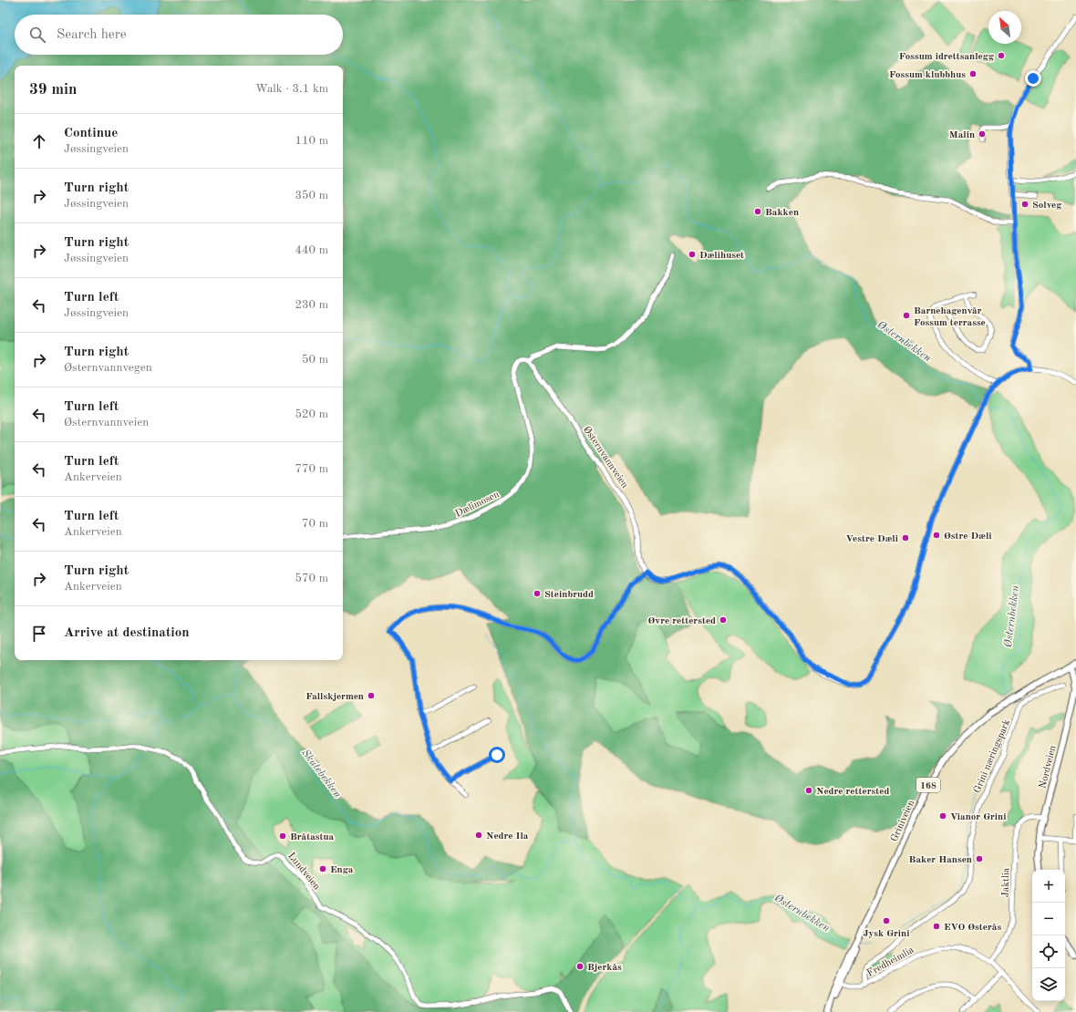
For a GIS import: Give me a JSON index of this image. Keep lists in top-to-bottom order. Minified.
{"streets":{"main road":["Nordveien","168","Griniveien"],"street":["Østernvannveien","Dælimosen","Grini næringspark","Lundveien","Jaktlia","Fredheimlia"]},"crossings":[["Østernvannveien","Dælimosen"],["Grini næringspark","Fredheimlia"],["Nordveien","Griniveien"],["Nordveien","Jaktlia"],["Griniveien","Fredheimlia"],["Jaktlia","Fredheimlia"]],"water":["Østernbekken","Skutebekken"],"places":["Fossum idrettsanlegg","Fossum klubbhus","Malin","Solveg","Bakken","Dælihuset","Barnehagenvår Fossum terrasse","Østre Dæli","Vestre Dæli","Steinbrudd","Øvre rettersted","Fallskjermen","Nedre rettersted","Vianor Grini","Nedre Ila","Bråtastua","Baker Hansen","Enga","Jysk Grini","EVO Østerås","Bjerkås"],"north":"top left","page":{"search":"Search here","heading":["39 min","Walk · 3.1 km"],"list":[["Continue","Jøssingveien","110 m"],["Turn right","Jøssingveien","350 m"],["Turn right","Jøssingveien","440 m"],["Turn left","Jøssingveien","230 m"],["Turn right","Østernvannvegen","50 m"],["Turn left","Østernvannveien","520 m"],["Turn left","Ankerveien","770 m"],["Turn left","Ankerveien","70 m"],["Turn right","Ankerveien","570 m"],"Arrive at destination"],"map_buttons":["+","−"]}}
